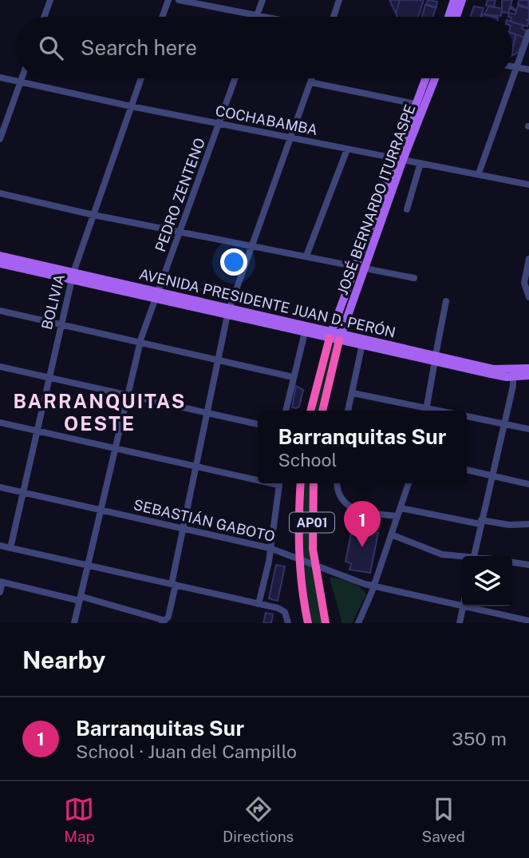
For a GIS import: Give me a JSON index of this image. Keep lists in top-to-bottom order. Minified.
{"streets":{"highway":["AP01"],"main road":["JOSÉ BERNARDO ITURRASPE","AVENIDA PRESIDENTE JUAN D. PERÓN"],"street":["COCHABAMBA","PEDRO ZENTENO","BOLIVIA","SEBASTIÁN GABOTO"]},"crossings":[["COCHABAMBA","PEDRO ZENTENO"],["COCHABAMBA","JOSÉ BERNARDO ITURRASPE"],["COCHABAMBA","BOLIVIA"],["PEDRO ZENTENO","AVENIDA PRESIDENTE JUAN D. PERÓN"],["PEDRO ZENTENO","SEBASTIÁN GABOTO"],["JOSÉ BERNARDO ITURRASPE","AVENIDA PRESIDENTE JUAN D. PERÓN"],["BOLIVIA","AVENIDA PRESIDENTE JUAN D. PERÓN"],["BOLIVIA","SEBASTIÁN GABOTO"],["SEBASTIÁN GABOTO","AP01"]],"districts":["BARRANQUITAS OESTE"],"page":{"search":"Search here","popup":["Barranquitas Sur","School"],"pins":"1","heading":"Nearby","list":[{"mark":"1","name":"Barranquitas Sur","note":"School · Juan del Campillo","value":"350 m"}],"nav":["Map","Directions","Saved"]}}
